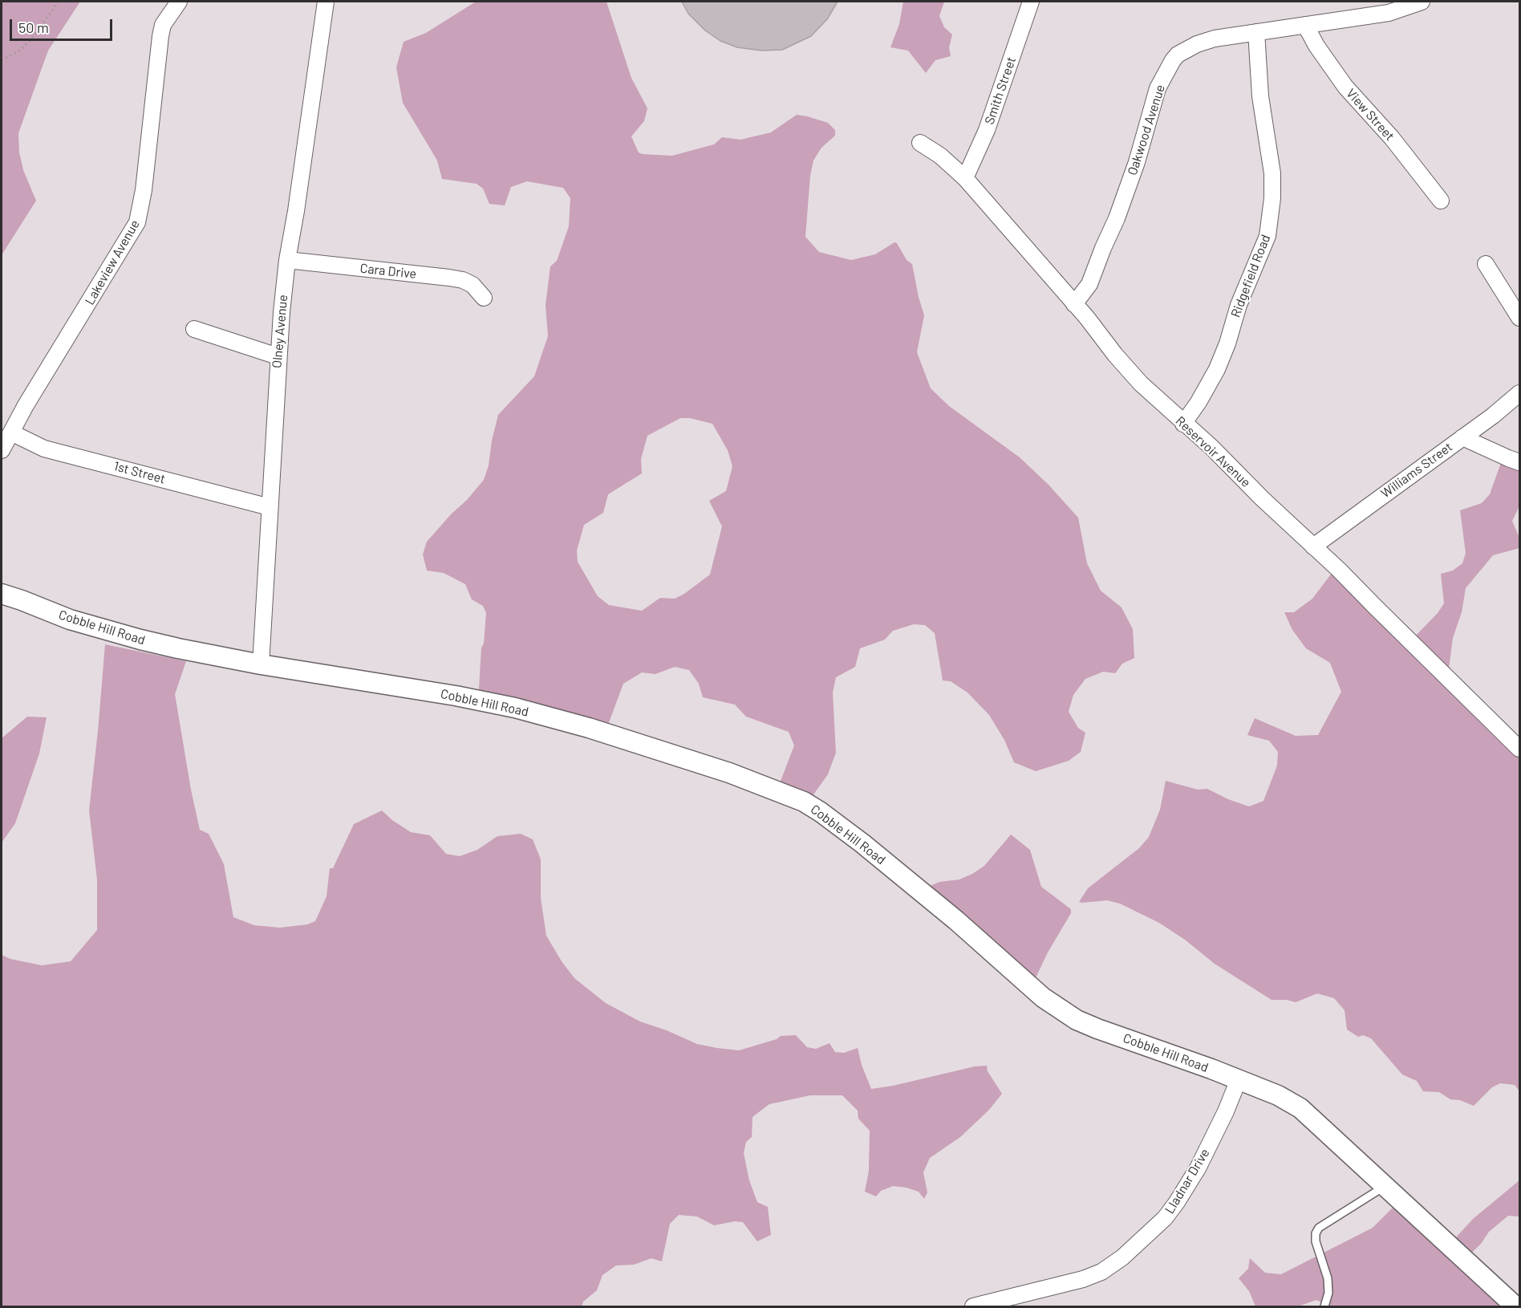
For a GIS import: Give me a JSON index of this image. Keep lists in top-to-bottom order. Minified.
{"streets":{"street":["Smith Street","View Street","Oakwood Avenue","Lakeview Avenue","Cara Drive","Ridgefield Road","Olney Avenue","Reservoir Avenue","Williams Street","1st Street","Cobble Hill Road","Lladnar Drive"]},"crossings":[["Smith Street","Reservoir Avenue"],["View Street","Oakwood Avenue"],["Oakwood Avenue","Ridgefield Road"],["Oakwood Avenue","Reservoir Avenue"],["Lakeview Avenue","1st Street"],["Cara Drive","Olney Avenue"],["Ridgefield Road","Reservoir Avenue"],["Olney Avenue","1st Street"],["Olney Avenue","Cobble Hill Road"],["Reservoir Avenue","Williams Street"],["Cobble Hill Road","Lladnar Drive"]],"scale_bar":"50 m"}
